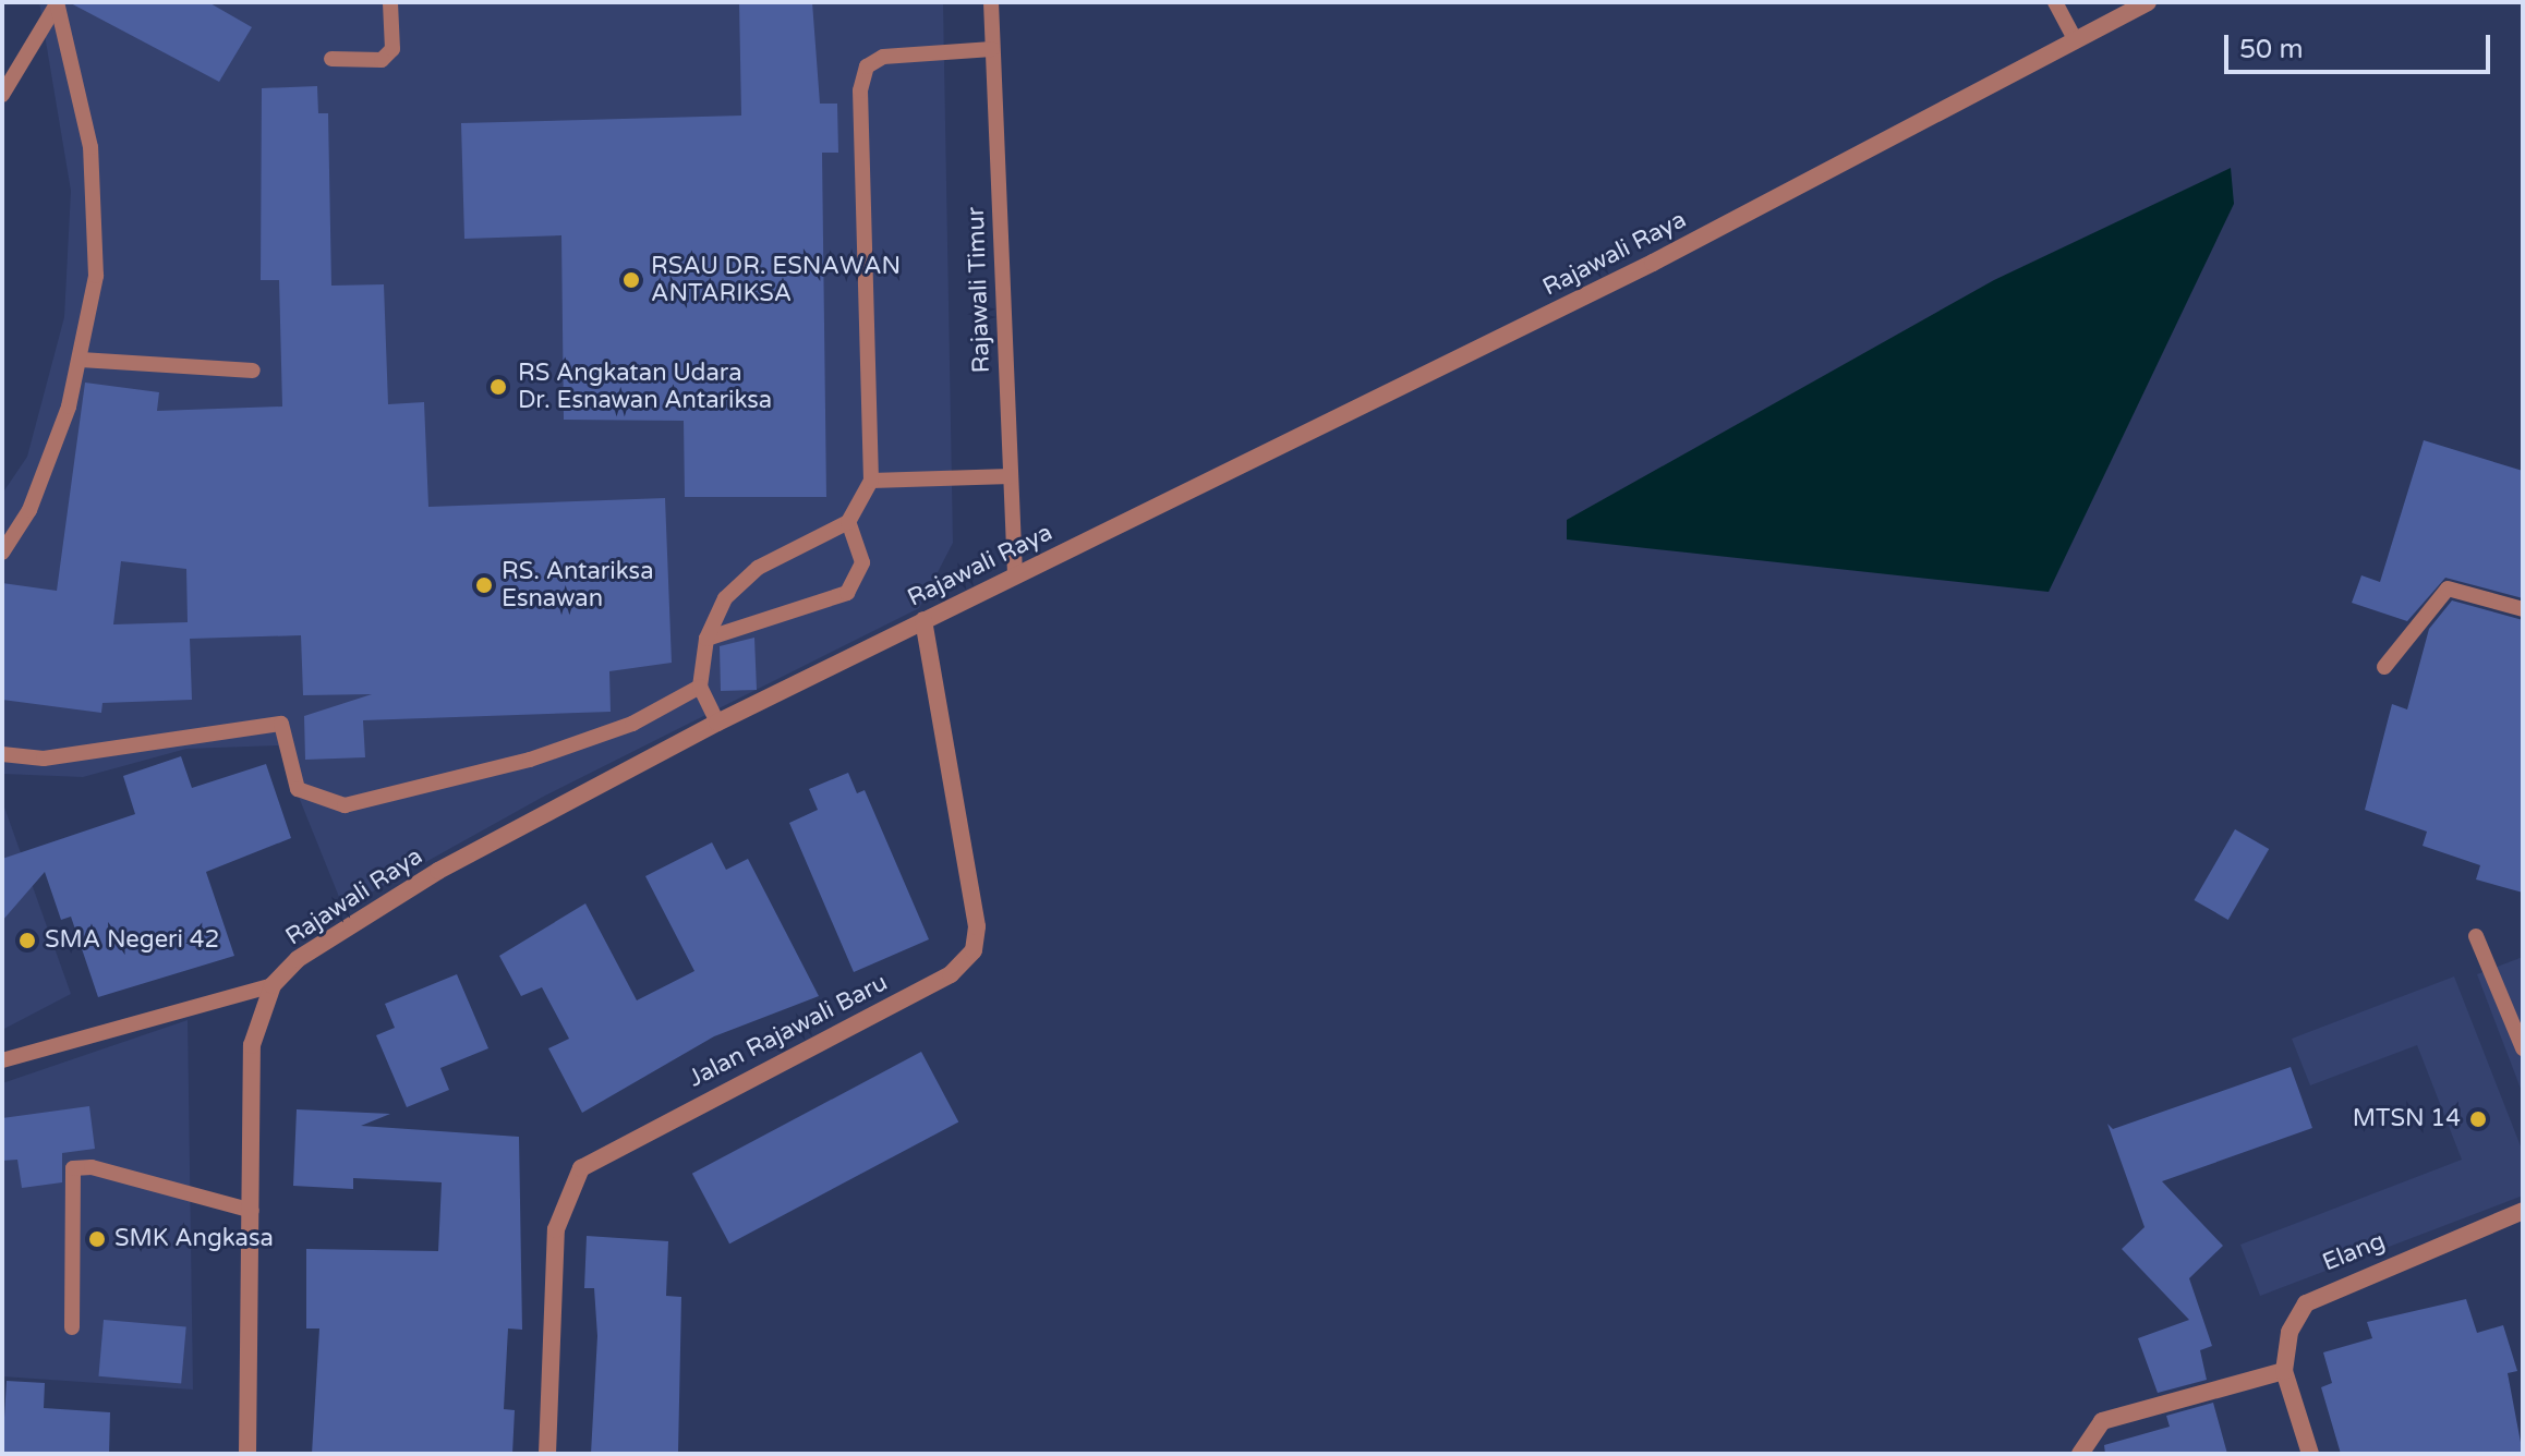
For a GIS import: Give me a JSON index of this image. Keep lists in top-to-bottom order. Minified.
{"streets":{"street":["Rajawali Raya","Jalan Rajawali Baru","Elang"],"lane":["Rajawali Timur"]},"crossings":[["Rajawali Raya","Rajawali Timur"],["Rajawali Raya","Jalan Rajawali Baru"]],"places":["RSAU DR. ESNAWAN ANTARIKSA","RS Angkatan Udara Dr. Esnawan Antariksa","RS. Antariksa Esnawan","SMA Negeri 42","MTSN 14","SMK Angkasa"],"scale_bar":"50 m"}
